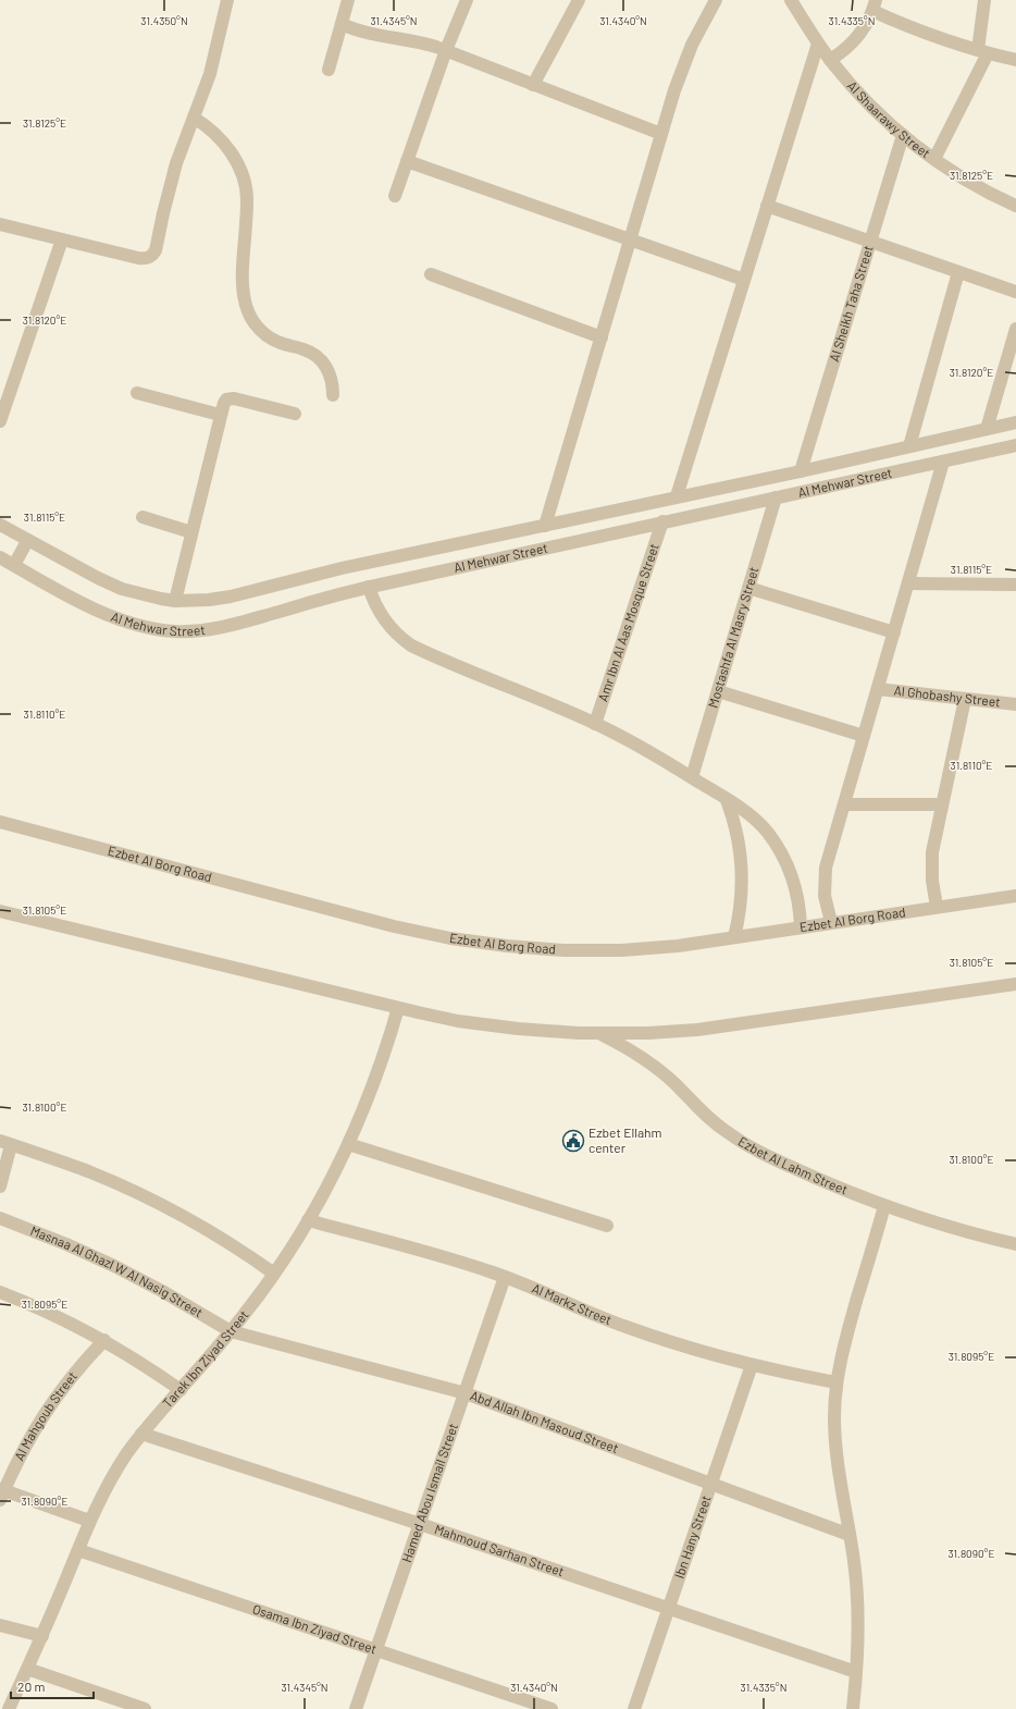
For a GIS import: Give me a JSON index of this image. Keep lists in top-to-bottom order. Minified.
{"streets":{"street":["Al Shaarawy Street","Al Sheikh Taha Street","Al Mehwar Street","Amr Ibn Al Aas Mosque Street","Mostashfa Al Masry Street","Al Ghobashy Street","Ezbet Al Borg Road","Ezbet Al Lahm Street","Masnaa Al Ghazl W Al Nasig Street","Al Markz Street","Tarek Ibn Ziyad Street","Al Mahgoub Street","Abd Allah Ibn Masoud Street","Hamed Abou Ismail Street","Ibn Hany Street","Mahmoud Sarhan Street","Osama Ibn Ziyad Street"]},"crossings":[["Al Shaarawy Street","Al Sheikh Taha Street"],["Al Sheikh Taha Street","Al Mehwar Street"],["Al Mehwar Street","Amr Ibn Al Aas Mosque Street"],["Al Mehwar Street","Mostashfa Al Masry Street"],["Masnaa Al Ghazl W Al Nasig Street","Tarek Ibn Ziyad Street"],["Masnaa Al Ghazl W Al Nasig Street","Abd Allah Ibn Masoud Street"],["Al Markz Street","Tarek Ibn Ziyad Street"],["Al Markz Street","Hamed Abou Ismail Street"],["Al Markz Street","Ibn Hany Street"],["Tarek Ibn Ziyad Street","Abd Allah Ibn Masoud Street"],["Tarek Ibn Ziyad Street","Mahmoud Sarhan Street"],["Tarek Ibn Ziyad Street","Osama Ibn Ziyad Street"],["Abd Allah Ibn Masoud Street","Hamed Abou Ismail Street"],["Abd Allah Ibn Masoud Street","Ibn Hany Street"],["Hamed Abou Ismail Street","Mahmoud Sarhan Street"],["Hamed Abou Ismail Street","Osama Ibn Ziyad Street"],["Ibn Hany Street","Mahmoud Sarhan Street"]],"places":{"public building":["Ezbet Ellahm center"]},"scale_bar":"20 m","coordinates":["31.4350°N","31.4345°N","31.4340°N","31.4335°N","31.8125°E","31.8120°E","31.8115°E","31.8110°E","31.8105°E","31.8100°E","31.8095°E","31.8090°E"]}
